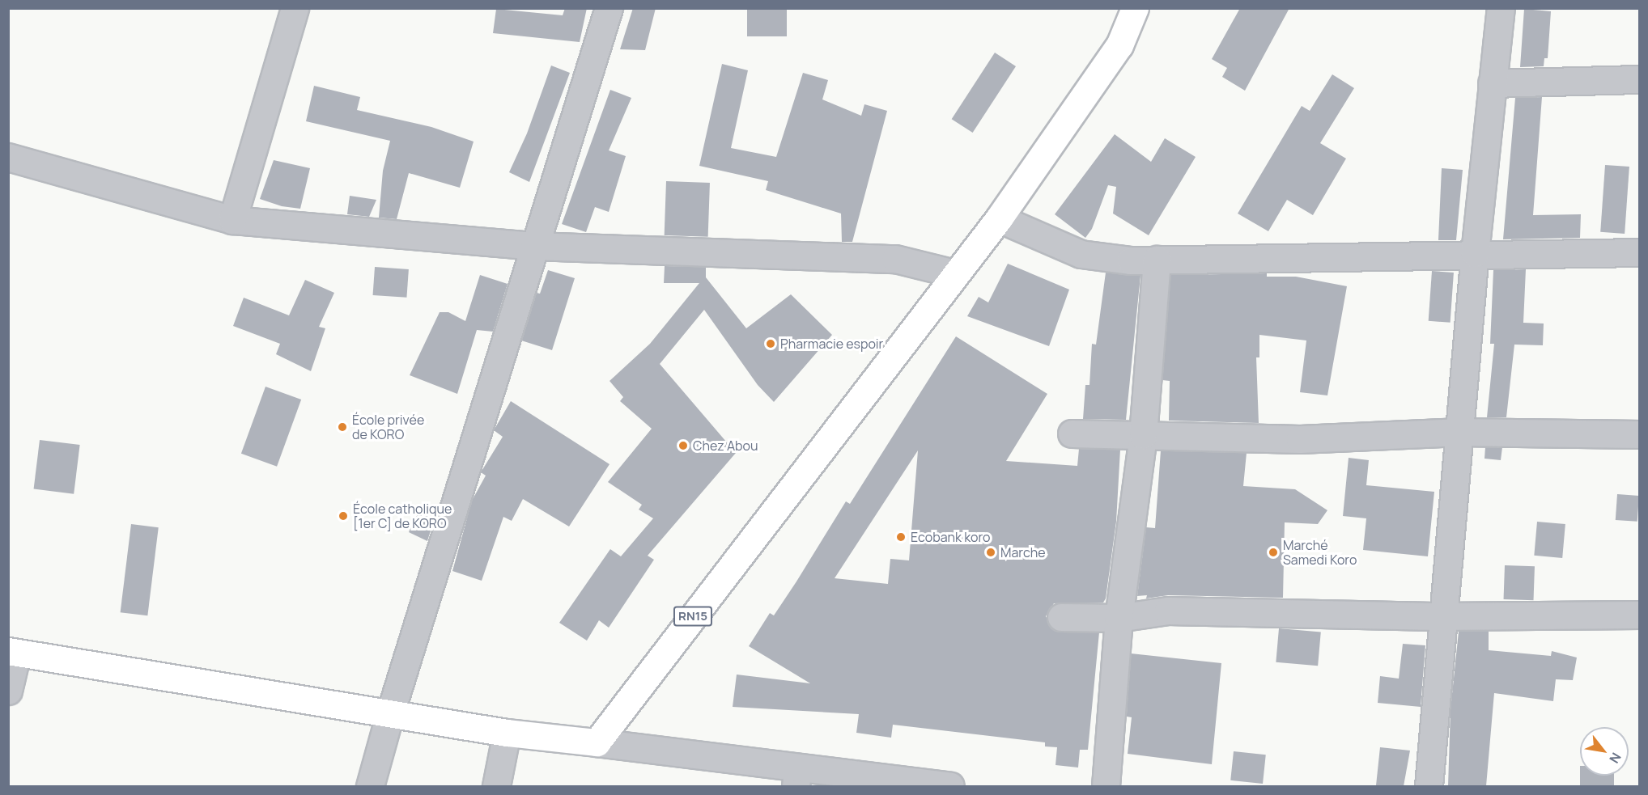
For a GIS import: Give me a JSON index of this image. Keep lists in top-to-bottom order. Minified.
{"streets":{"main road":["RN15"]},"places":["Pharmacie espoir","École privée de KORO","Chez Abou","École catholique [1er C] de KORO","Ecobank koro","Marche","Marché Samedi Koro"],"north":"bottom right"}
